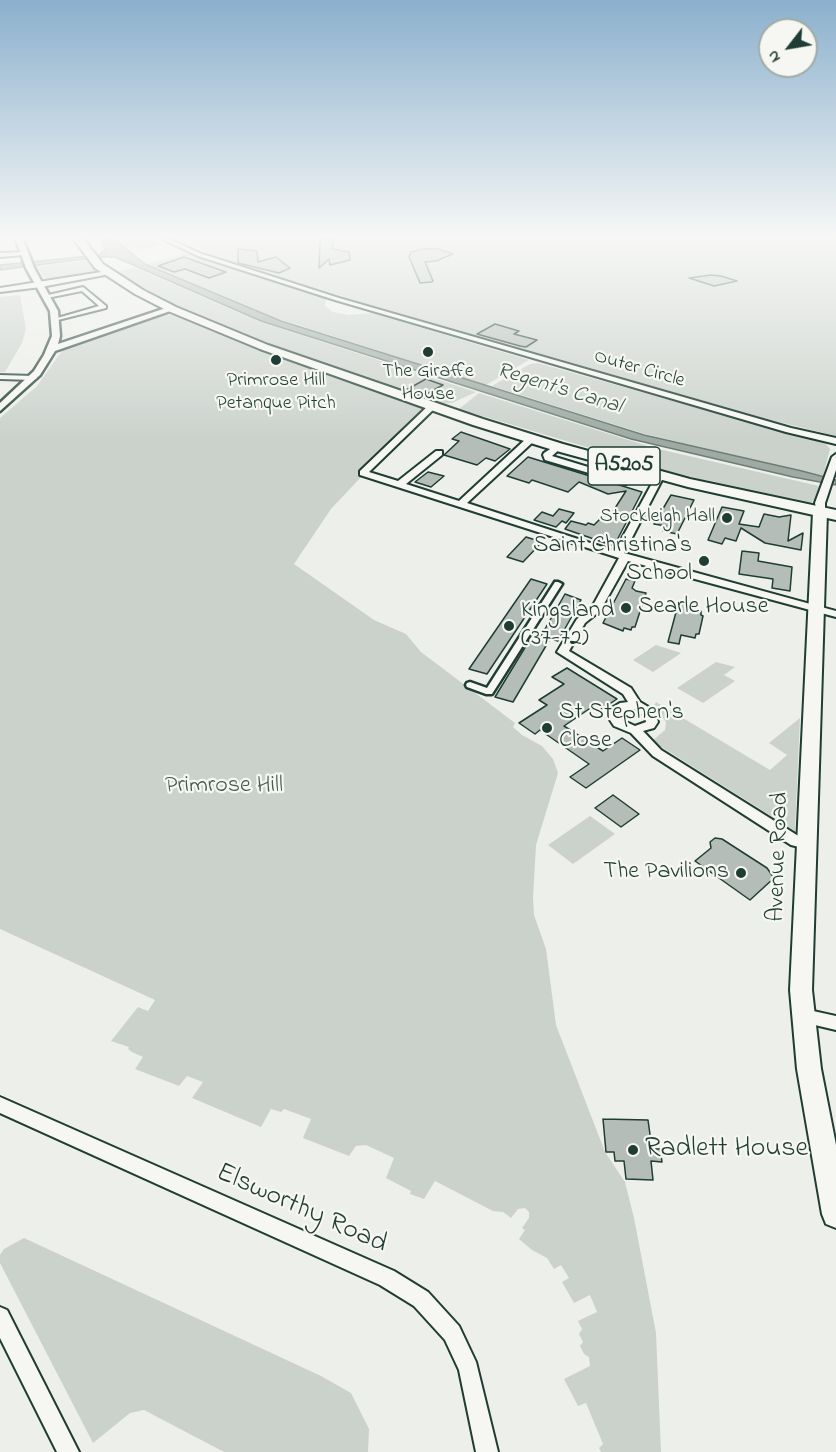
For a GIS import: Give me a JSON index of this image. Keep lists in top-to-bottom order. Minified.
{"streets":{"main road":["A5205","Avenue Road"],"street":["Outer Circle","Elsworthy Road"]},"crossings":[["A5205","Avenue Road"]],"water":["Regent's Canal"],"parks":["Primrose Hill"],"places":["The Giraffe House","Primrose Hill Petanque Pitch","Stockleigh Hall","Saint Christina's School","Searle House","Kingsland (37-72)","St Stephen's Close","The Pavilions","Radlett House"],"north":"bottom left"}
